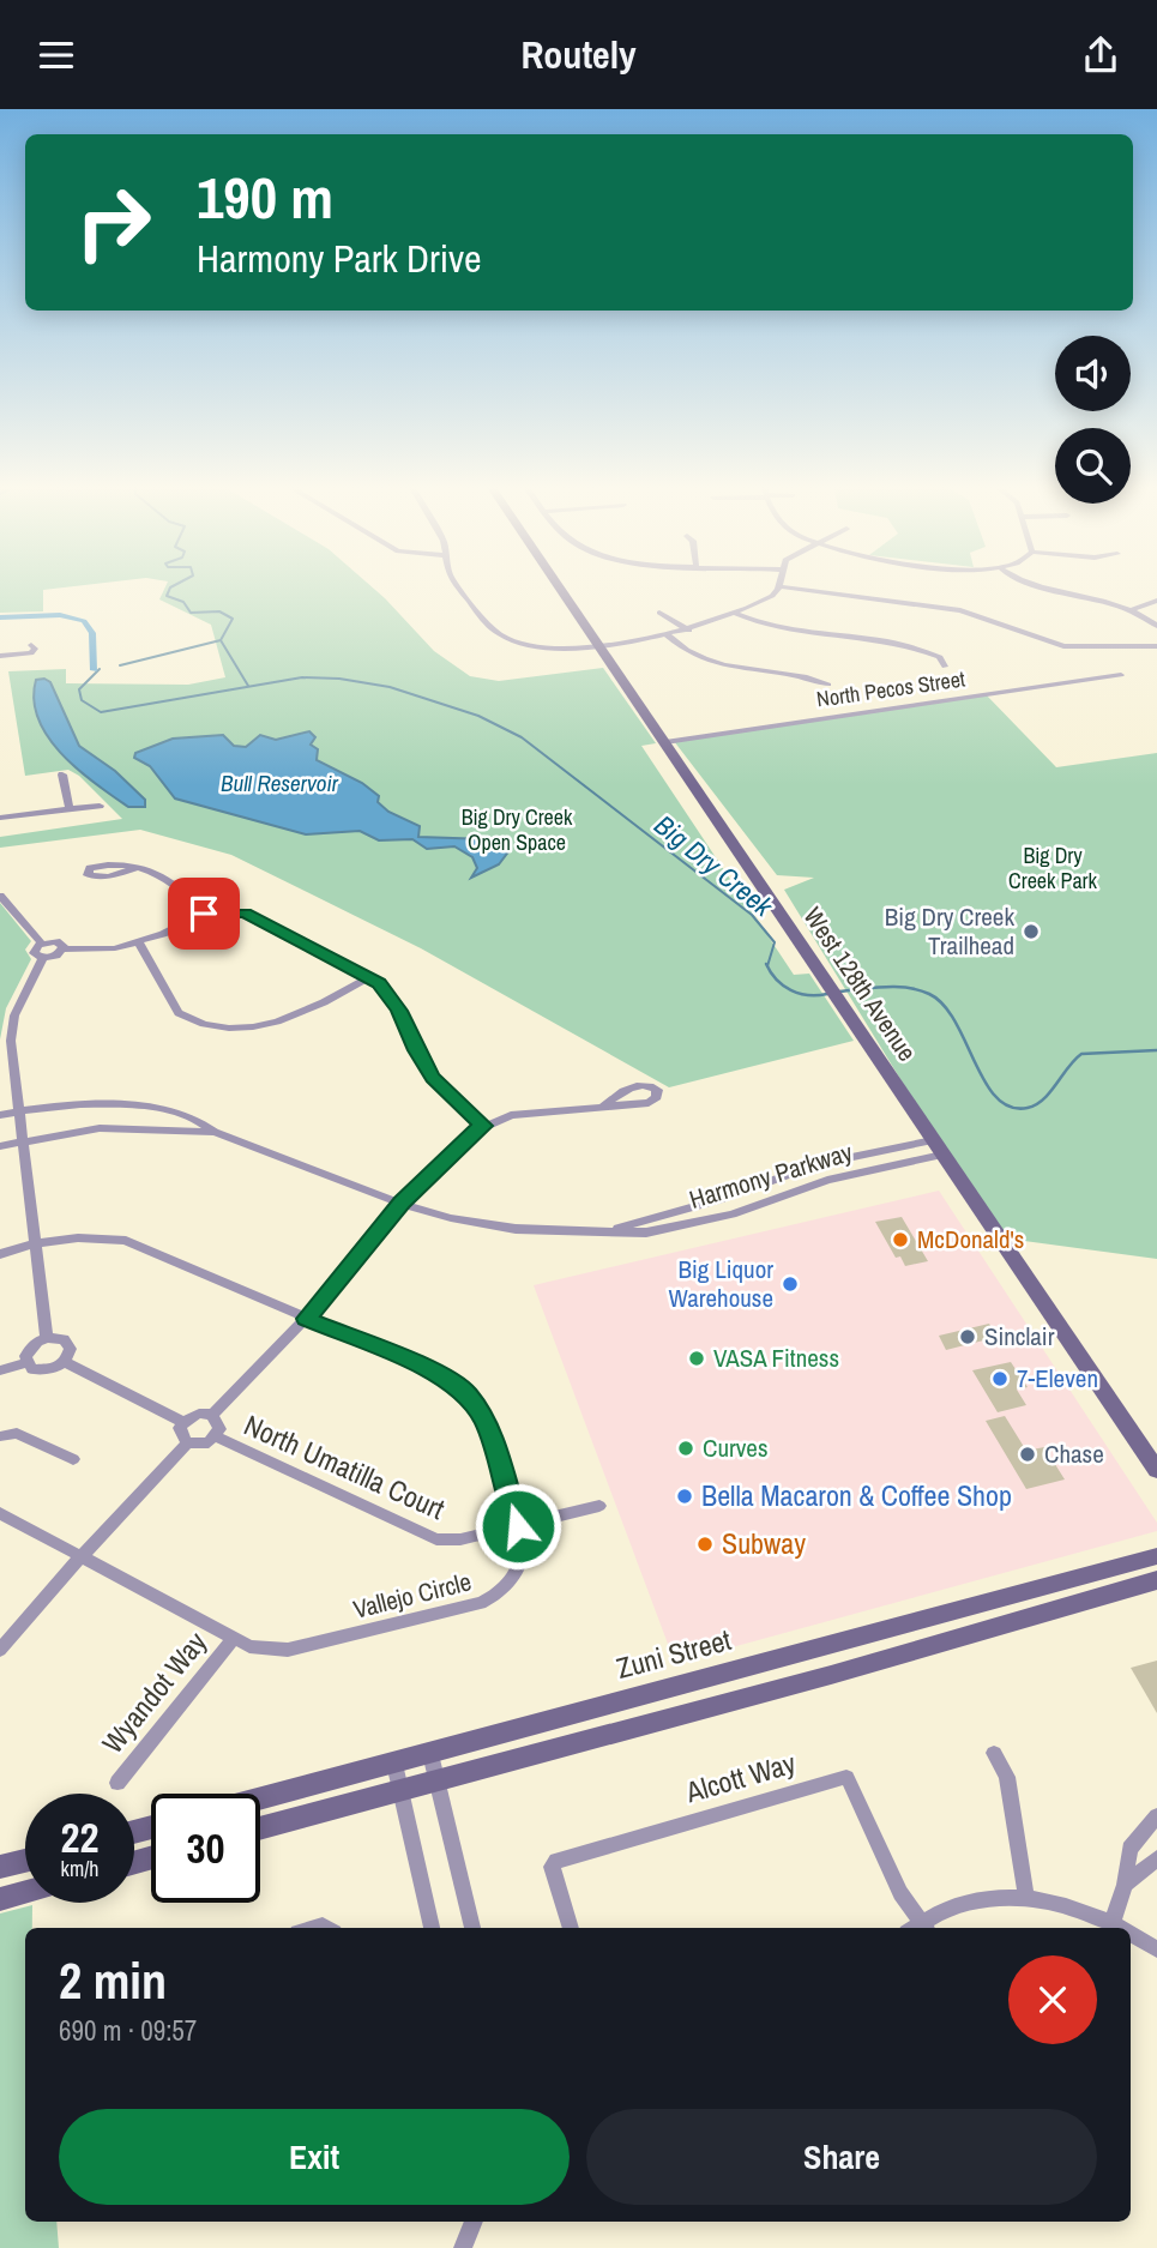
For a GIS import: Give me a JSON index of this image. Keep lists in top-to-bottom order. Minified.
{"streets":{"main road":["West 128th Avenue","Zuni Street"],"street":["North Pecos Street","Harmony Parkway","North Umatilla Court","Vallejo Circle","Wyandot Way","Alcott Way"]},"crossings":[["North Pecos Street","West 128th Avenue"],["West 128th Avenue","Harmony Parkway"],["North Umatilla Court","Vallejo Circle"],["Vallejo Circle","Wyandot Way"]],"water":["Bull Reservoir","Big Dry Creek"],"parks":["Big Dry Creek Open Space","Big Dry Creek Park"],"places":["Big Dry Creek Trailhead","McDonald's","Big Liquor Warehouse","Sinclair","VASA Fitness","7-Eleven","Curves","Chase","Bella Macaron & Coffee Shop","Subway"],"page":{"header":"Routely","turn":["190 m","Harmony Park Drive"],"speed":"22 km/h","limit":"30","heading":["2 min","690 m · 09:57"],"buttons":["Exit","Share"]}}
